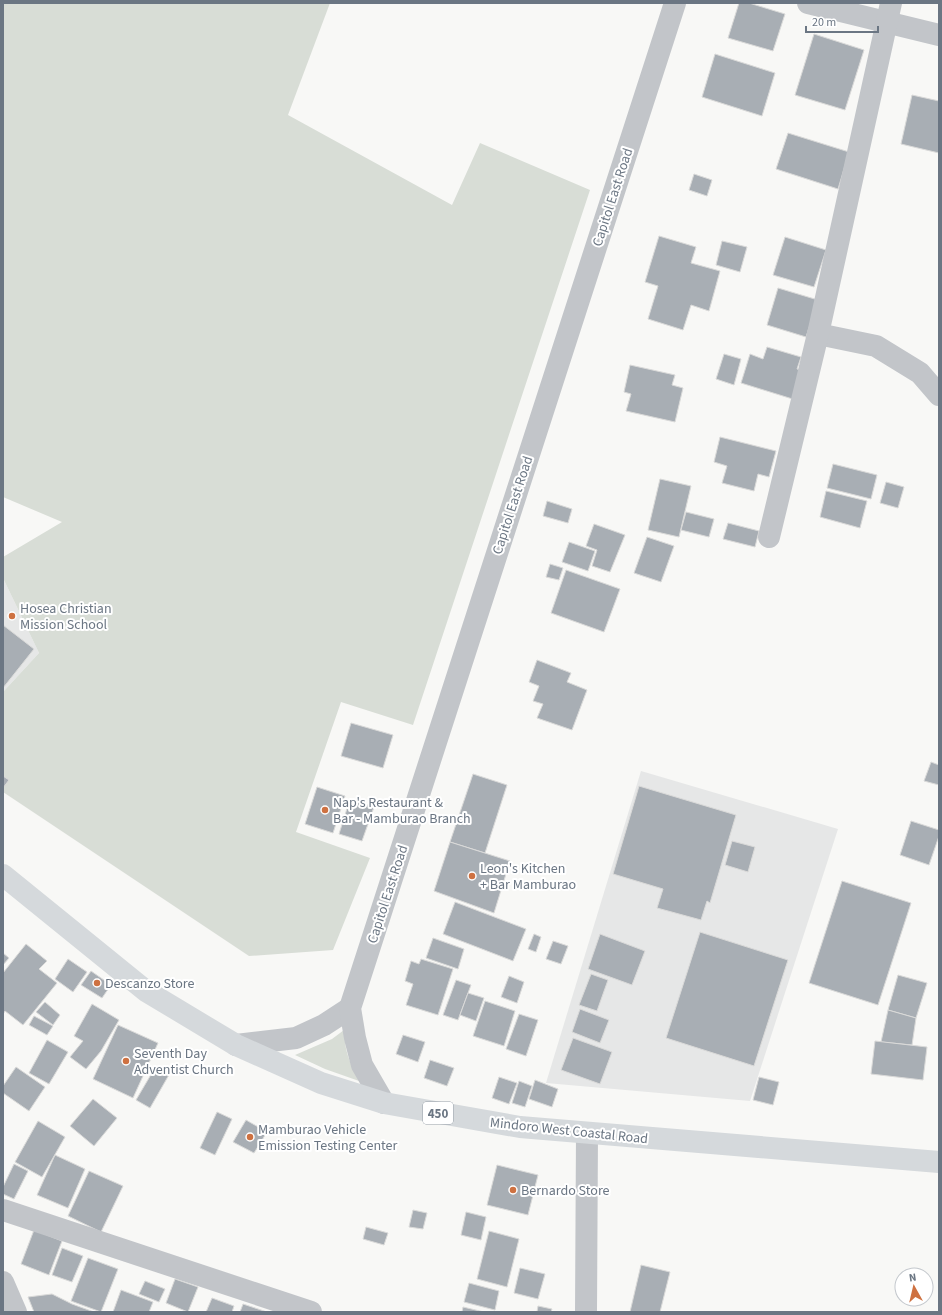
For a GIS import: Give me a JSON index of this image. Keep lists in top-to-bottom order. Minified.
{"streets":{"main road":["450","Mindoro West Coastal Road"],"street":["Capitol East Road"]},"places":["Hosea Christian Mission School","Nap's Restaurant & Bar - Mamburao Branch","Leon's Kitchen + Bar Mamburao","Descanzo Store","Seventh Day Adventist Church","Mamburao Vehicle Emission Testing Center","Bernardo Store"],"scale_bar":"20 m","north":"top"}
